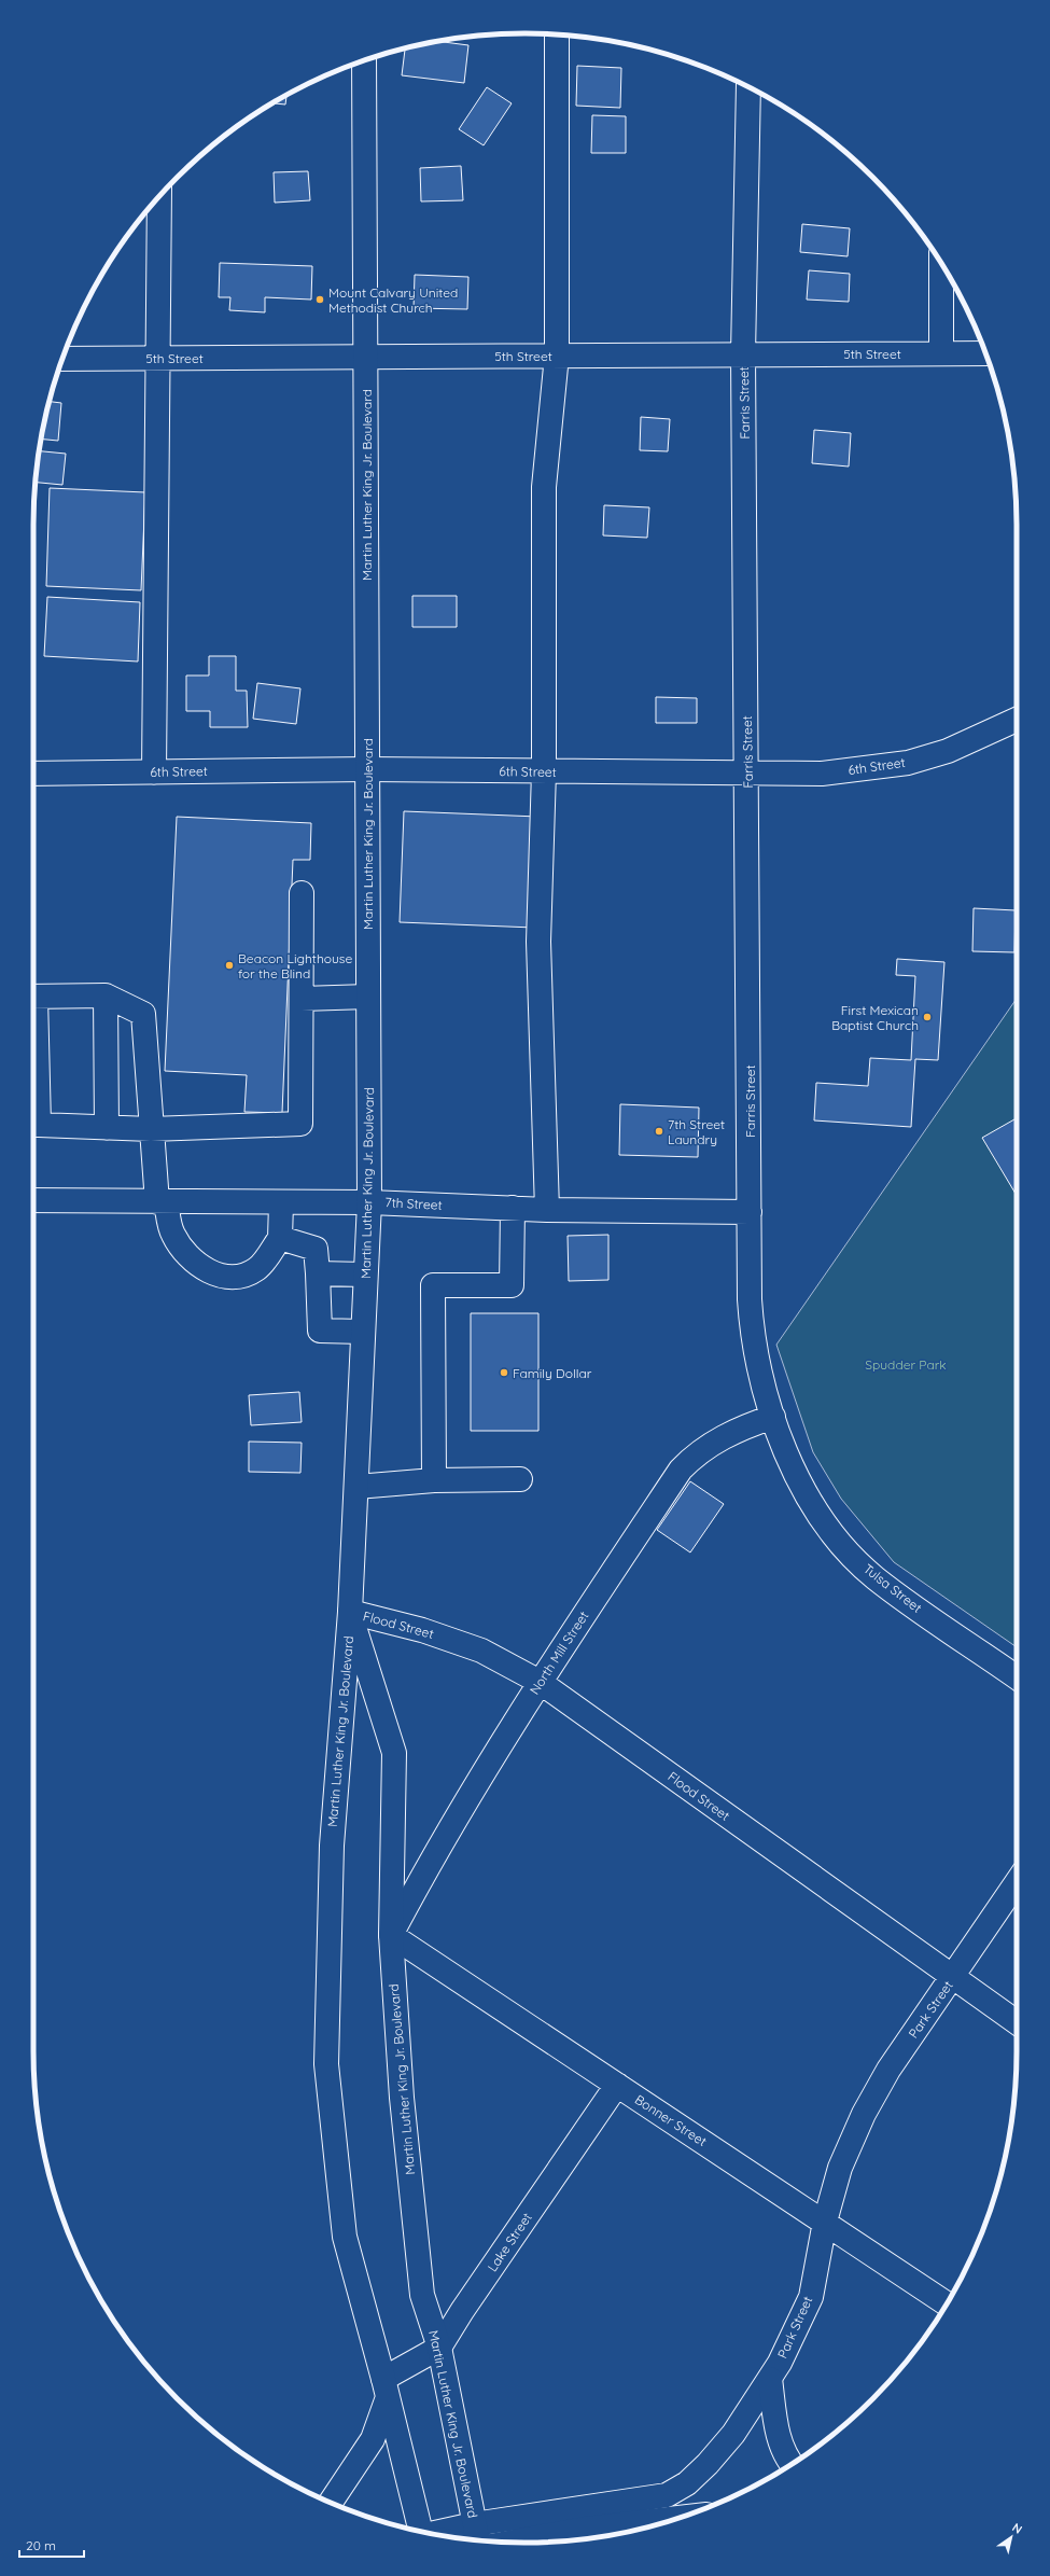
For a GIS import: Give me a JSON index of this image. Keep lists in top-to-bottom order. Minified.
{"streets":{"street":["5th Street","Farris Street","Martin Luther King Jr. Boulevard","6th Street","7th Street","Tulsa Street","Flood Street","North Mill Street","Park Street","Bonner Street","Lake Street"]},"crossings":[["5th Street","Farris Street"],["5th Street","Martin Luther King Jr. Boulevard"],["Farris Street","6th Street"],["Farris Street","7th Street"],["Farris Street","Tulsa Street"],["Farris Street","North Mill Street"],["Martin Luther King Jr. Boulevard","6th Street"],["Martin Luther King Jr. Boulevard","7th Street"],["Martin Luther King Jr. Boulevard","Flood Street"],["Martin Luther King Jr. Boulevard","North Mill Street"],["Martin Luther King Jr. Boulevard","Park Street"],["Martin Luther King Jr. Boulevard","Bonner Street"],["Martin Luther King Jr. Boulevard","Lake Street"],["Tulsa Street","North Mill Street"],["Flood Street","North Mill Street"],["Flood Street","Park Street"],["North Mill Street","Bonner Street"],["Park Street","Bonner Street"],["Bonner Street","Lake Street"]],"parks":["Spudder Park"],"places":["Mount Calvary United Methodist Church","Beacon Lighthouse for the Blind","First Mexican Baptist Church","7th Street Laundry","Family Dollar"],"scale_bar":"20 m","north":"top right"}
